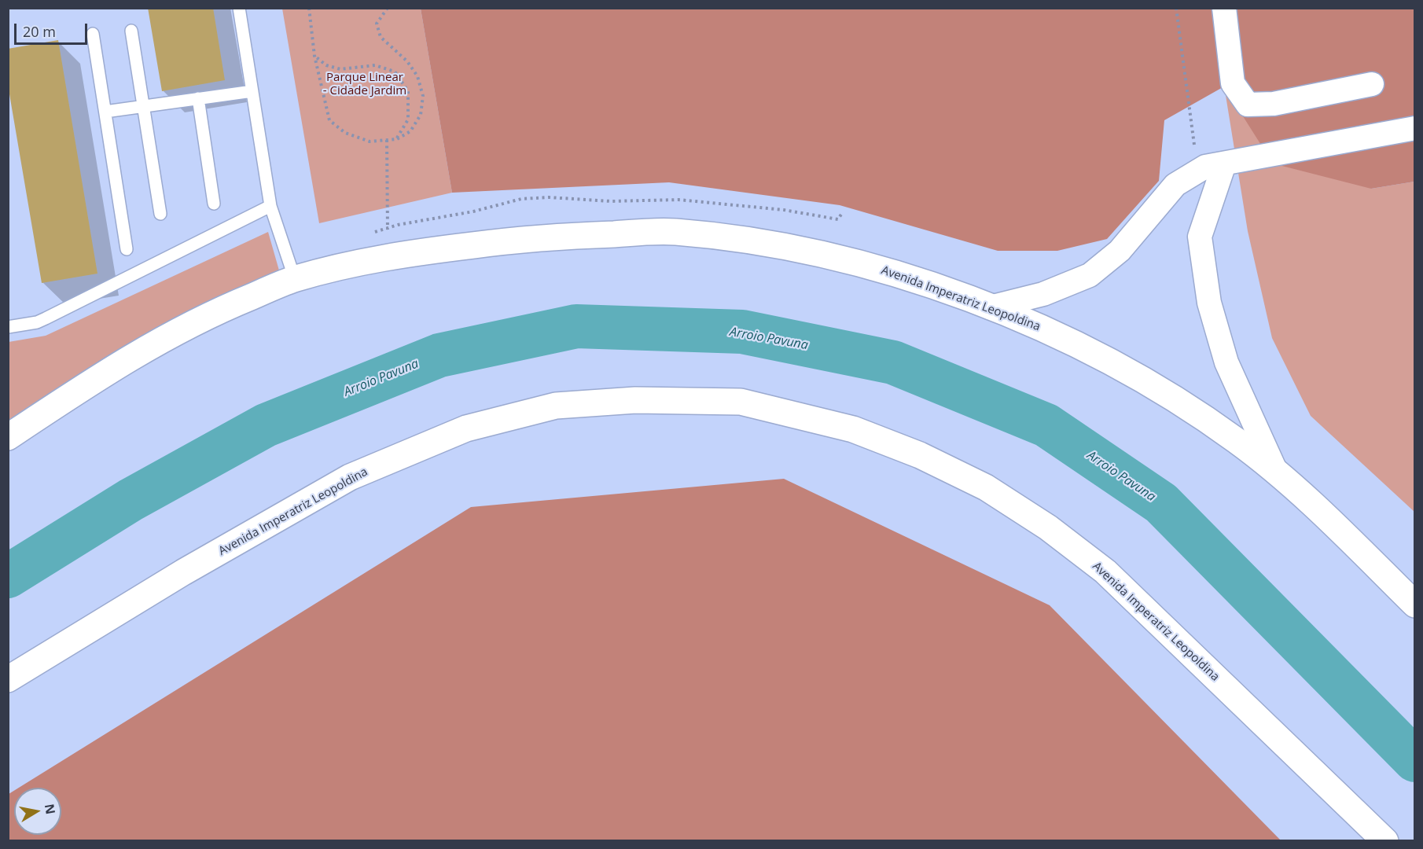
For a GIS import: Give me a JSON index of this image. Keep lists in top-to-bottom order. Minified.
{"streets":{"street":["Avenida Imperatriz Leopoldina"]},"water":["Arroio Pavuna"],"parks":["Parque Linear - Cidade Jardim"],"scale_bar":"20 m","north":"right"}
